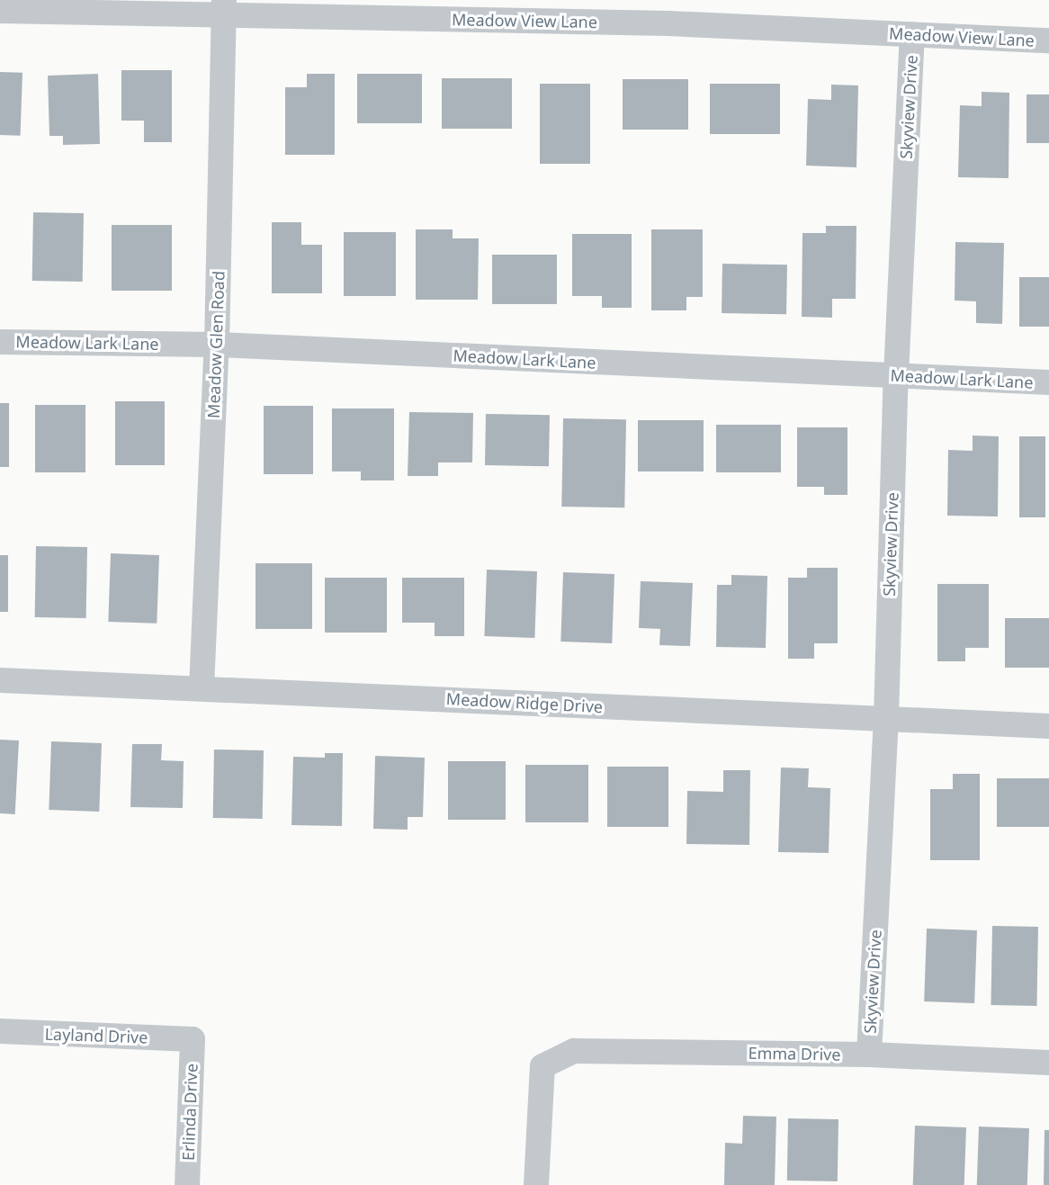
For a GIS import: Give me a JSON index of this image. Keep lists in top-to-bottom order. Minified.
{"streets":{"street":["Meadow View Lane","Skyview Drive","Meadow Lark Lane","Meadow Glen Road","Meadow Ridge Drive","Layland Drive","Emma Drive","Erlinda Drive"]},"crossings":[["Meadow View Lane","Skyview Drive"],["Meadow View Lane","Meadow Glen Road"],["Skyview Drive","Meadow Lark Lane"],["Skyview Drive","Meadow Ridge Drive"],["Skyview Drive","Emma Drive"],["Meadow Lark Lane","Meadow Glen Road"],["Meadow Glen Road","Meadow Ridge Drive"],["Layland Drive","Erlinda Drive"]]}
